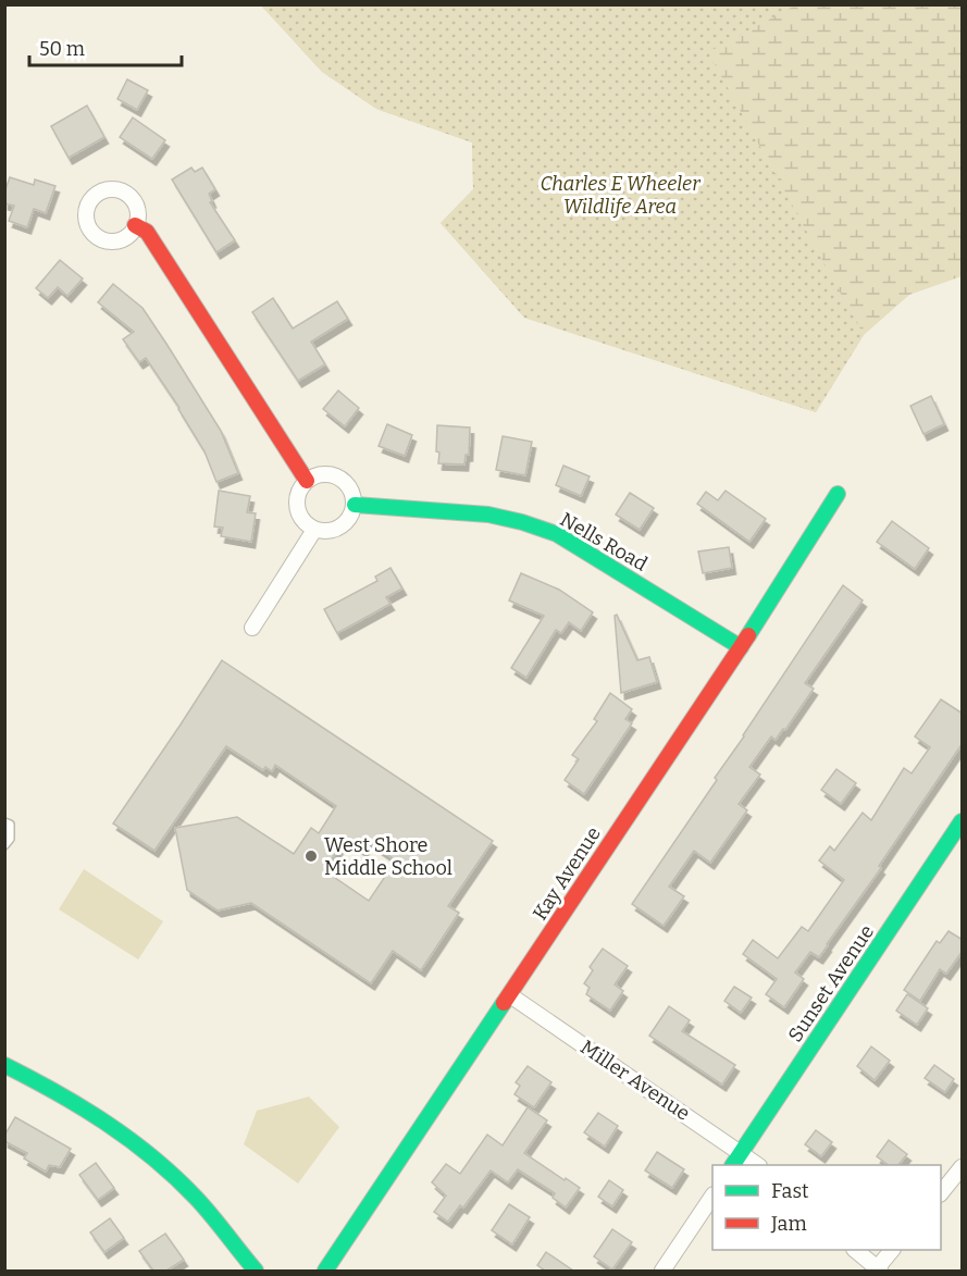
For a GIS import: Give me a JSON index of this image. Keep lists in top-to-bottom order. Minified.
{"streets":{"street":["Nells Road","Kay Avenue","Sunset Avenue","Miller Avenue"]},"crossings":[["Nells Road","Kay Avenue"],["Kay Avenue","Miller Avenue"],["Sunset Avenue","Miller Avenue"]],"parks":["Charles E Wheeler Wildlife Area"],"places":["West Shore Middle School"],"legend":["Fast","Jam"],"scale_bar":"50 m"}
